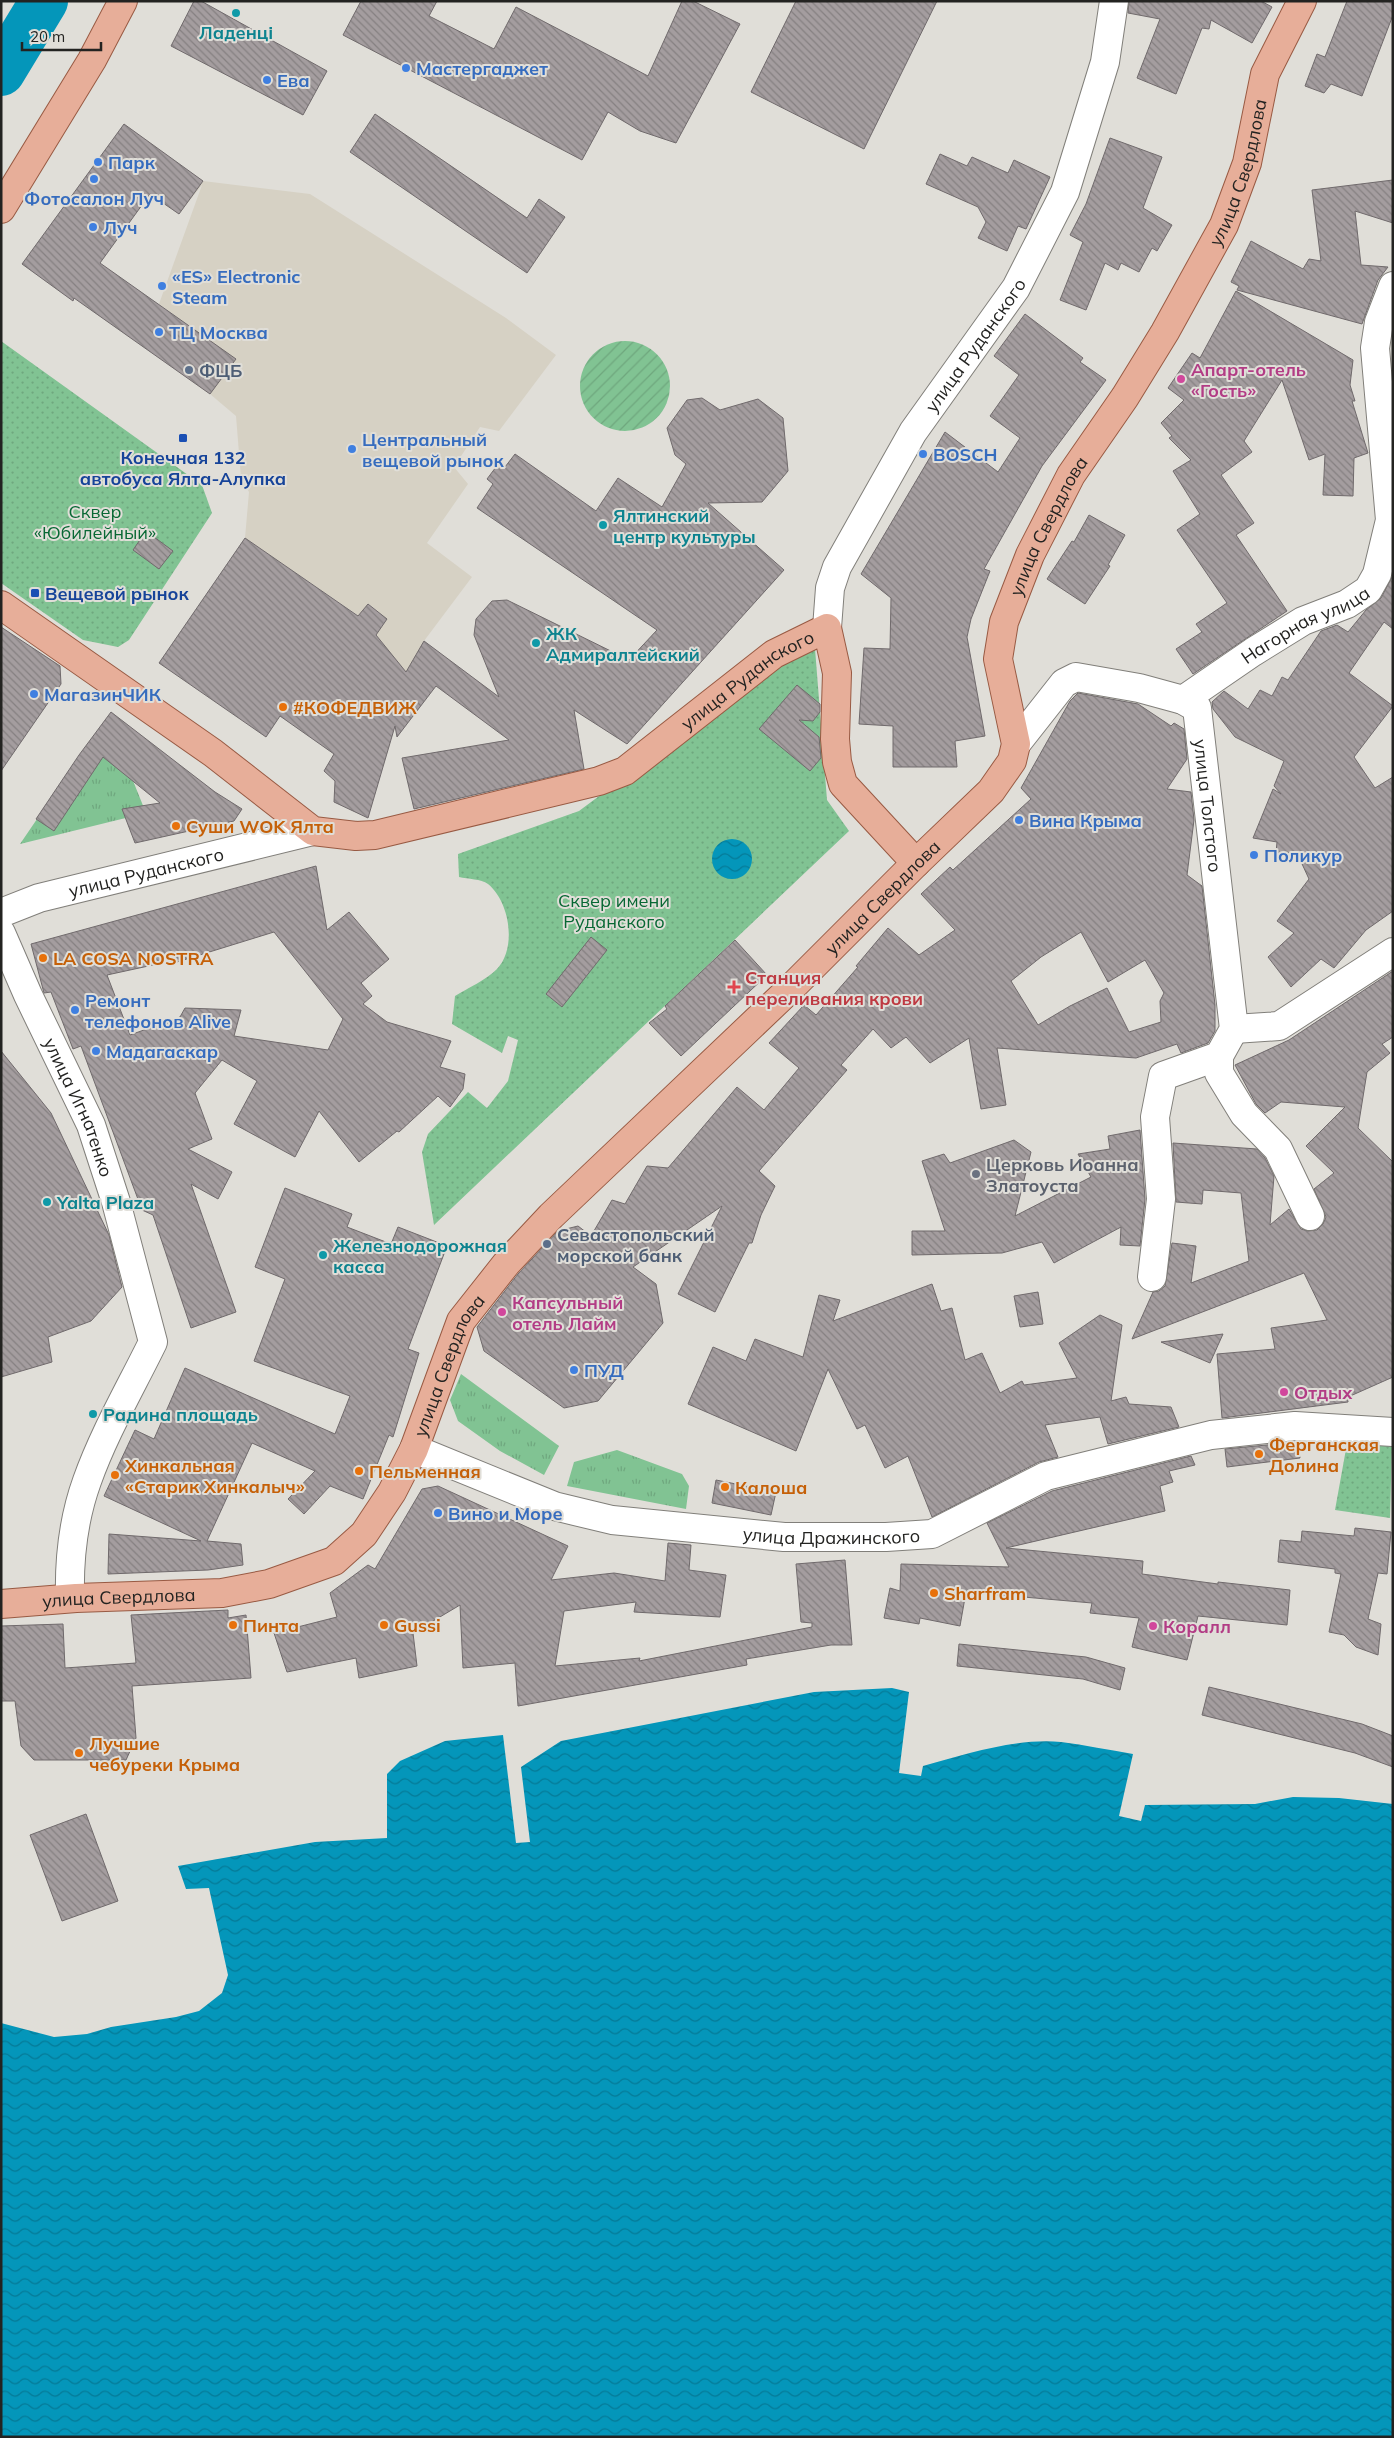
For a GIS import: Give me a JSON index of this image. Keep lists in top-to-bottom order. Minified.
{"streets":{"main road":["улица Свердлова","улица Руданского"],"street":["Нагорная улица","улица Толстого","улица Игнатенко","улица Дражинского"]},"crossings":[["улица Свердлова","улица Игнатенко"],["улица Свердлова","улица Дражинского"],["Нагорная улица","улица Толстого"]],"parks":["Сквер «Юбилейный»","Сквер имени Руданского"],"places":{"other":["Ладенці","Мастергаджет","Ева","Парк","Фотосалон Луч","Луч","«ES» Electronic Steam","ТЦ Москва","ФЦБ","Апарт-отель «Гость»","Центральный вещевой рынок","BOSCH","Ялтинский центр культуры","ЖК Адмиралтейский","МагазинЧИК","#КОФЕДВИЖ","Вина Крыма","Суши WOK Ялта","Поликур","LA COSA NOSTRA","Ремонт телефонов Alive","Мадагаскар","Церковь Иоанна Златоуста","Yalta Plaza","Севастопольский морской банк","Железнодорожная касса","Капсульный отель Лайм","ПУД","Отдых","Радина площадь","Ферганская Долина","Пельменная","Хинкальная «Старик Хинкалыч»","Калоша","Вино и Море","Sharfram","Пинта","Gussi","Коралл","Лучшие чебуреки Крыма"],"transit":["Конечная 132 автобуса Ялта-Алупка","Вещевой рынок"],"health":["Станция переливания крови"]},"scale_bar":"20 m"}
